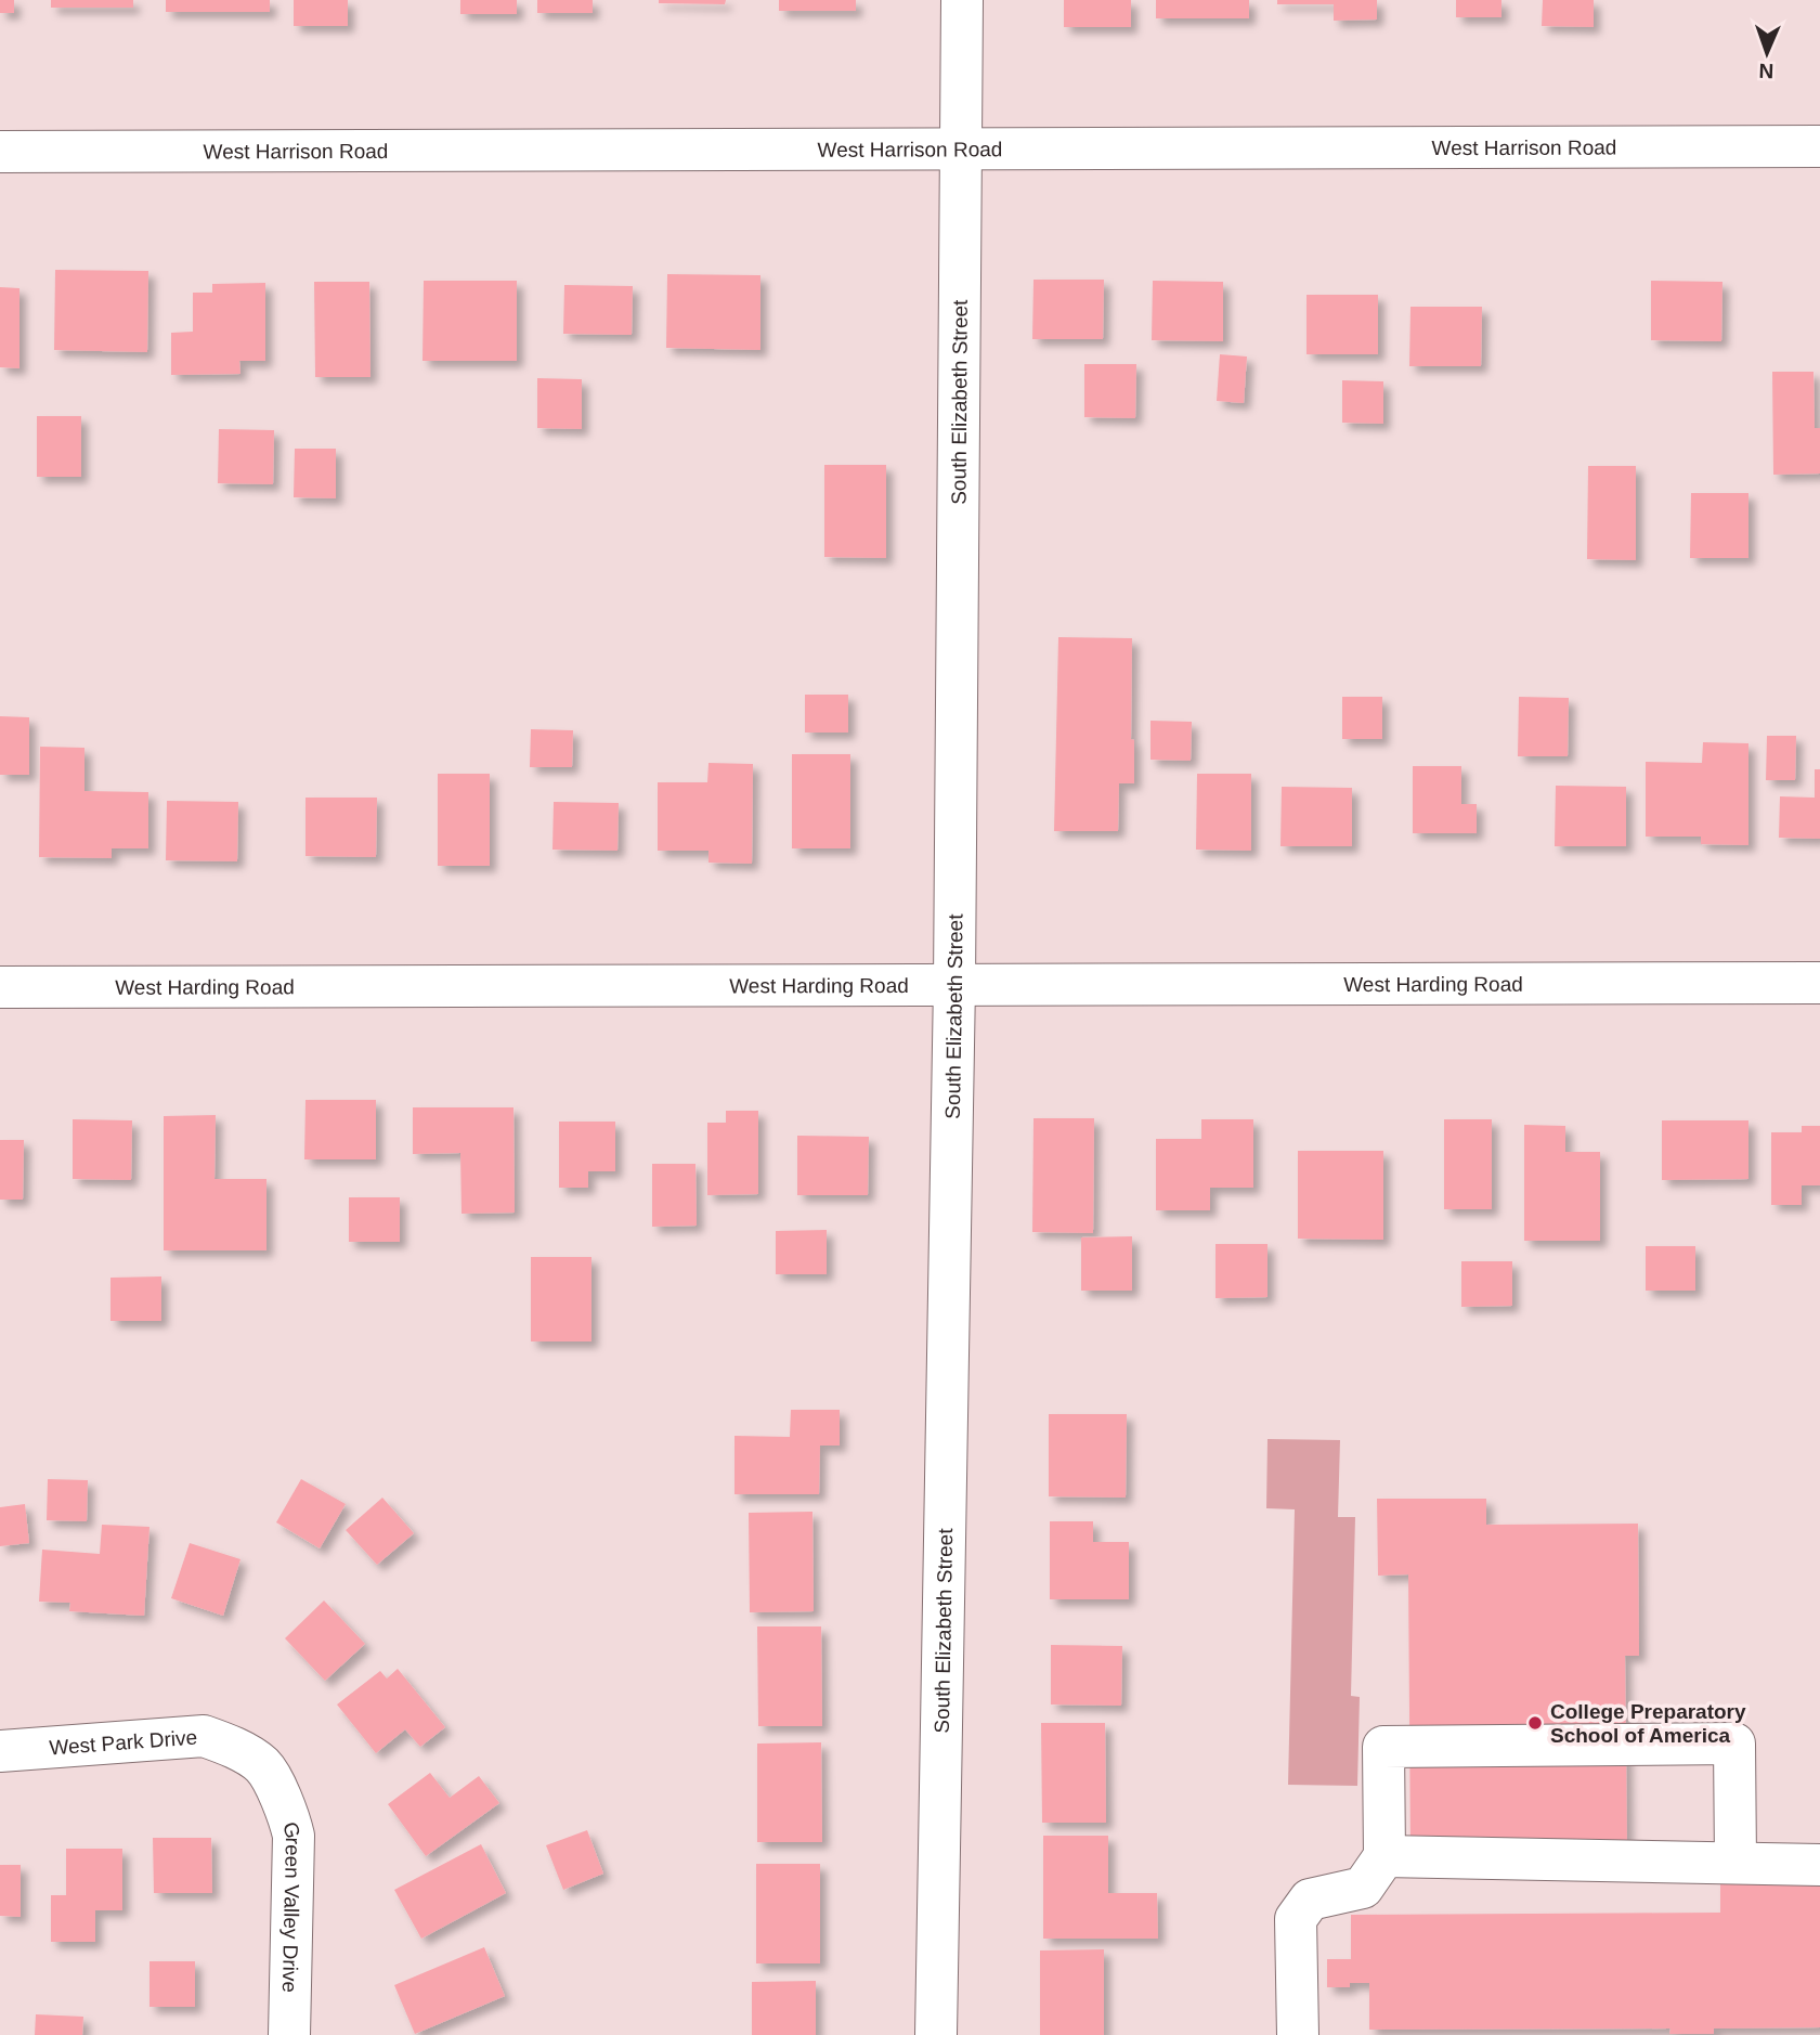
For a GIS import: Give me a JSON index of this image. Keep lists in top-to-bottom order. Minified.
{"streets":{"street":["West Harrison Road","South Elizabeth Street","West Harding Road","West Park Drive","Green Valley Drive"]},"crossings":[["West Harrison Road","South Elizabeth Street"],["South Elizabeth Street","West Harding Road"],["West Park Drive","Green Valley Drive"]],"places":["College Preparatory School of America"],"north":"bottom"}
